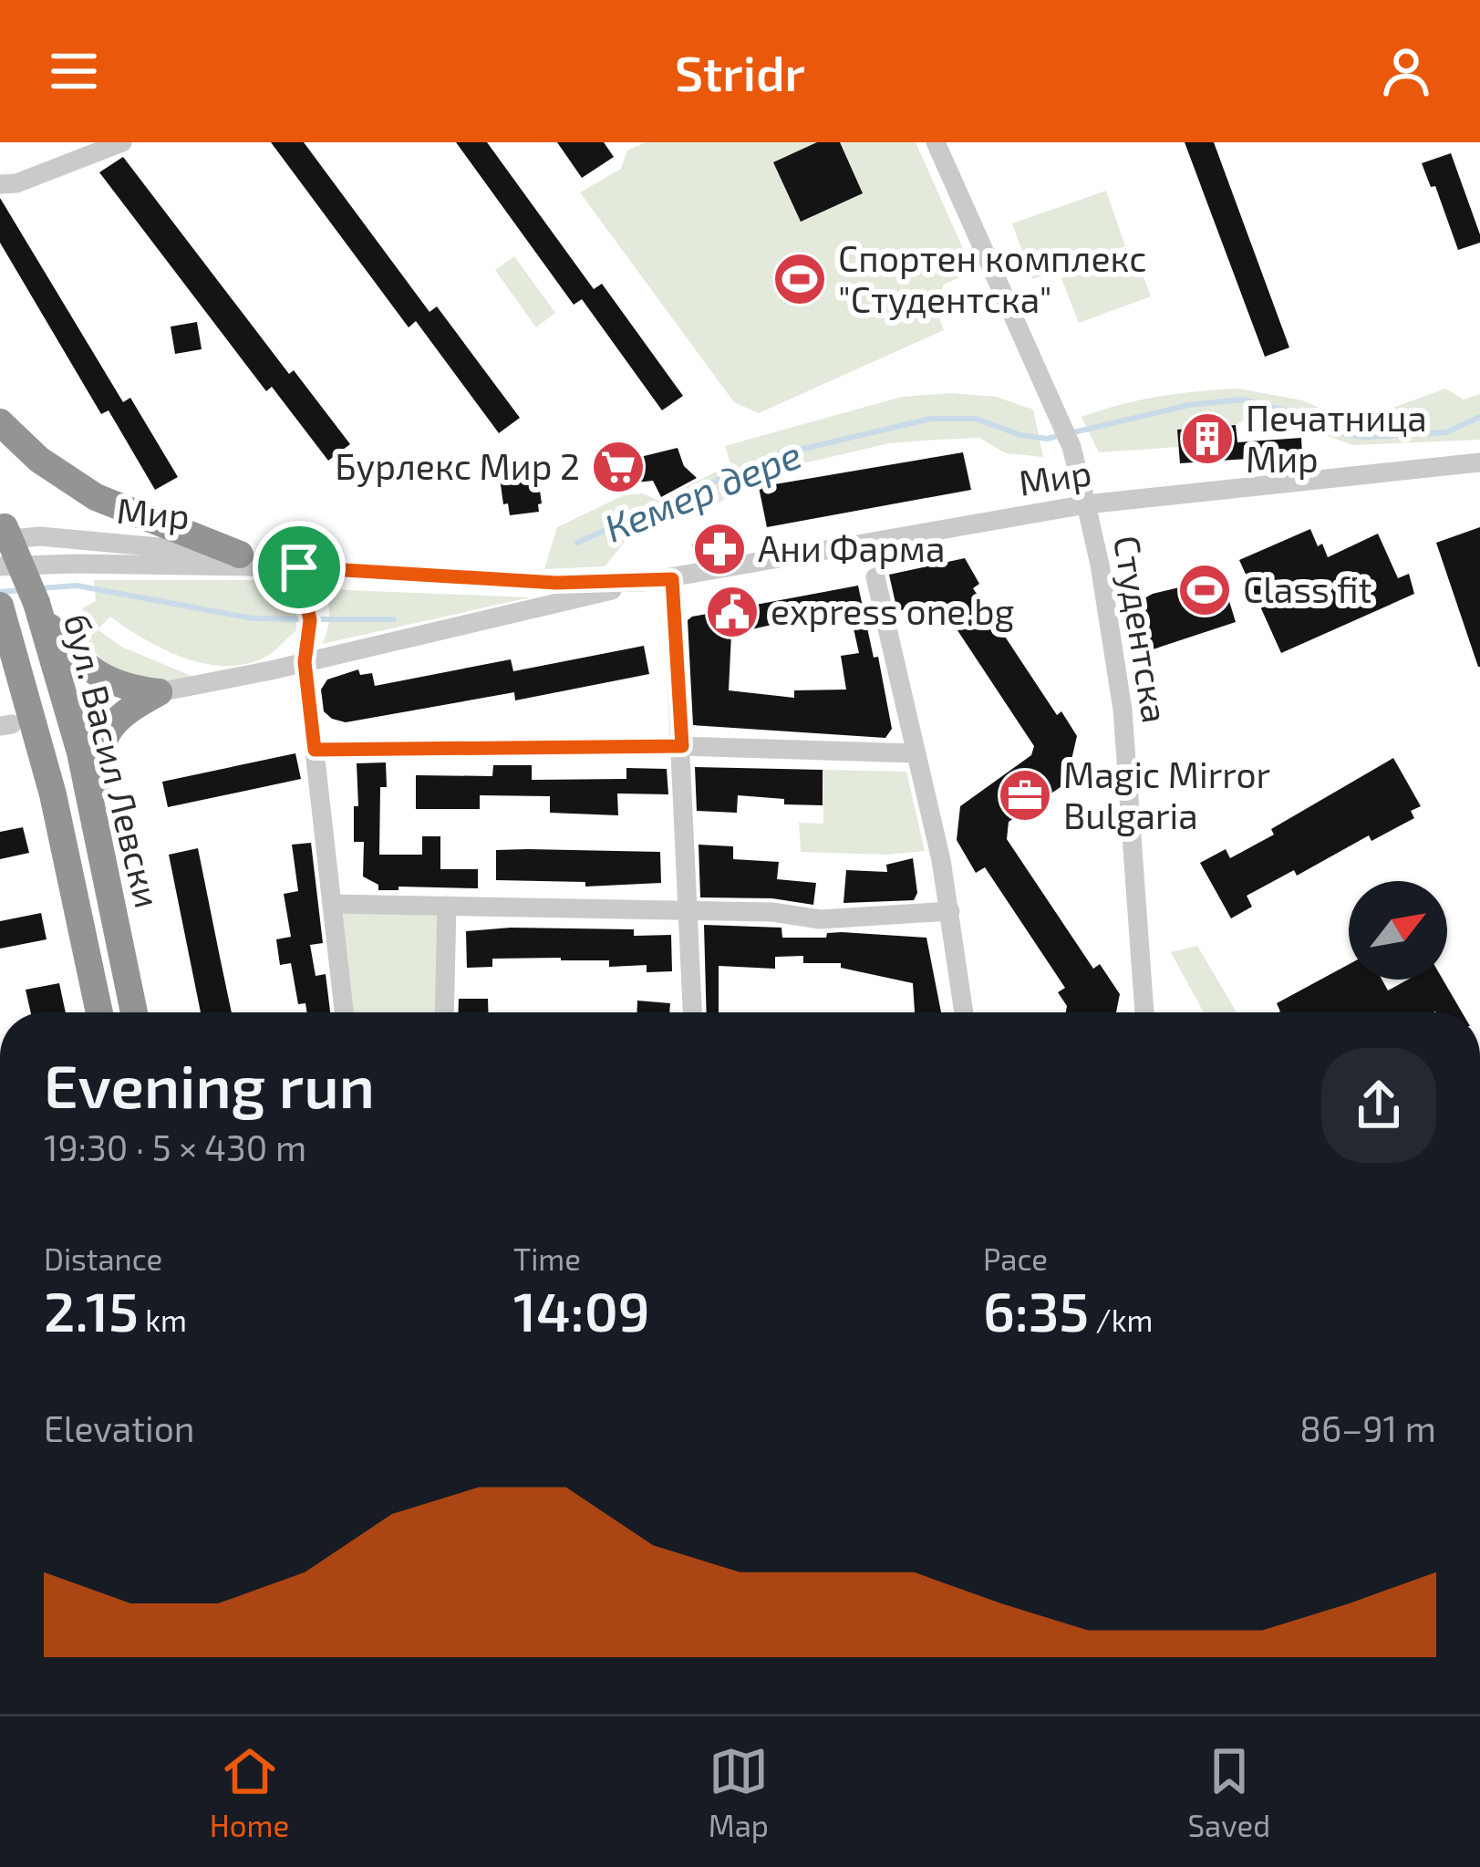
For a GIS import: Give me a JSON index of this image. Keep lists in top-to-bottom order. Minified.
{"streets":{"highway":["бул. Васил Левски"],"street":["Мир","Студентска"]},"crossings":[["Мир","Студентска"],["Мир","бул. Васил Левски"]],"water":["Кемер дере"],"places":{"sports":["Спортен комплекс \"Студентска\"","Class fit"],"building":["Печатница Мир"],"supermarket":["Бурлекс Мир 2"],"pharmacy":["Ани Фарма"],"public building":["express one.bg"],"office":["Magic Mirror Bulgaria"]},"north":"top right","page":{"header":"Stridr","heading":["Evening run","19:30 · 5 × 430 m"],"stats":[["Distance","2.15 km"],["Time","14:09"],["Pace","6:35 /km"]],"chart":["Elevation","86–91 m"],"tabs":["Home","Map","Saved"]}}
